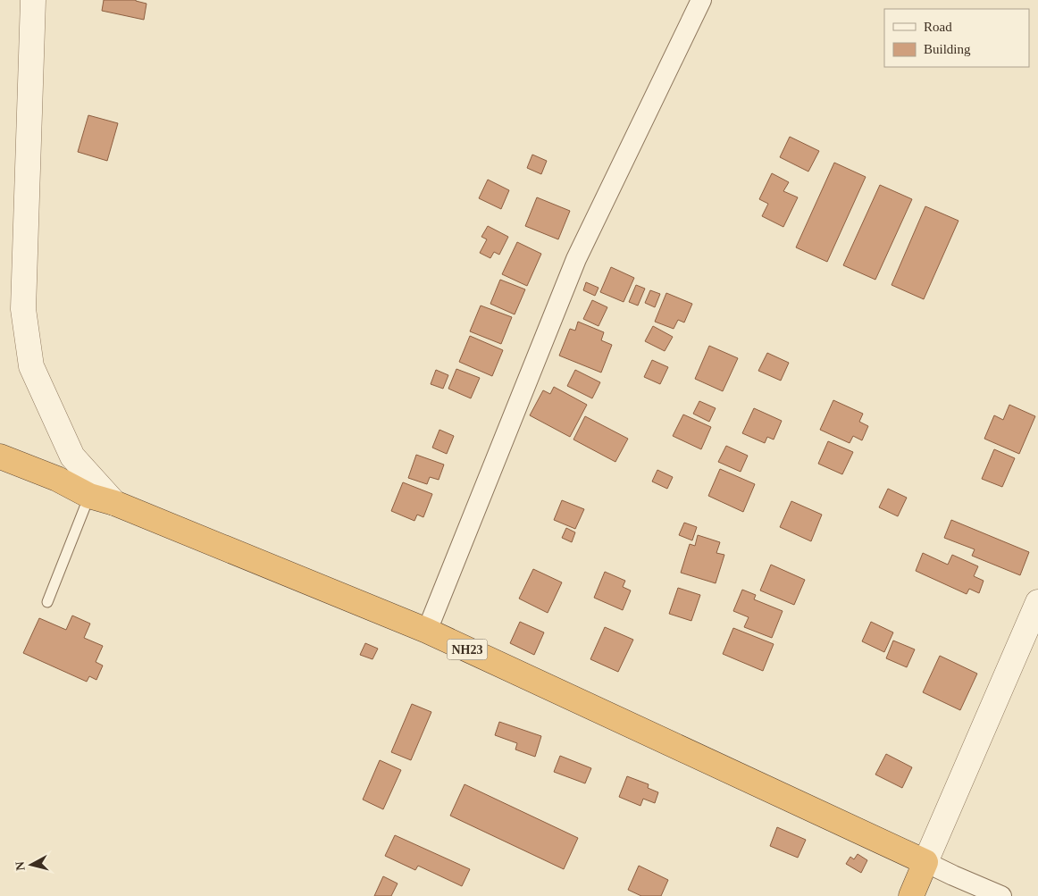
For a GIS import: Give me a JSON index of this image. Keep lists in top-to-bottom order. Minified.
{"streets":{"highway":["NH23"]},"legend":["Road","Building"],"north":"left"}
